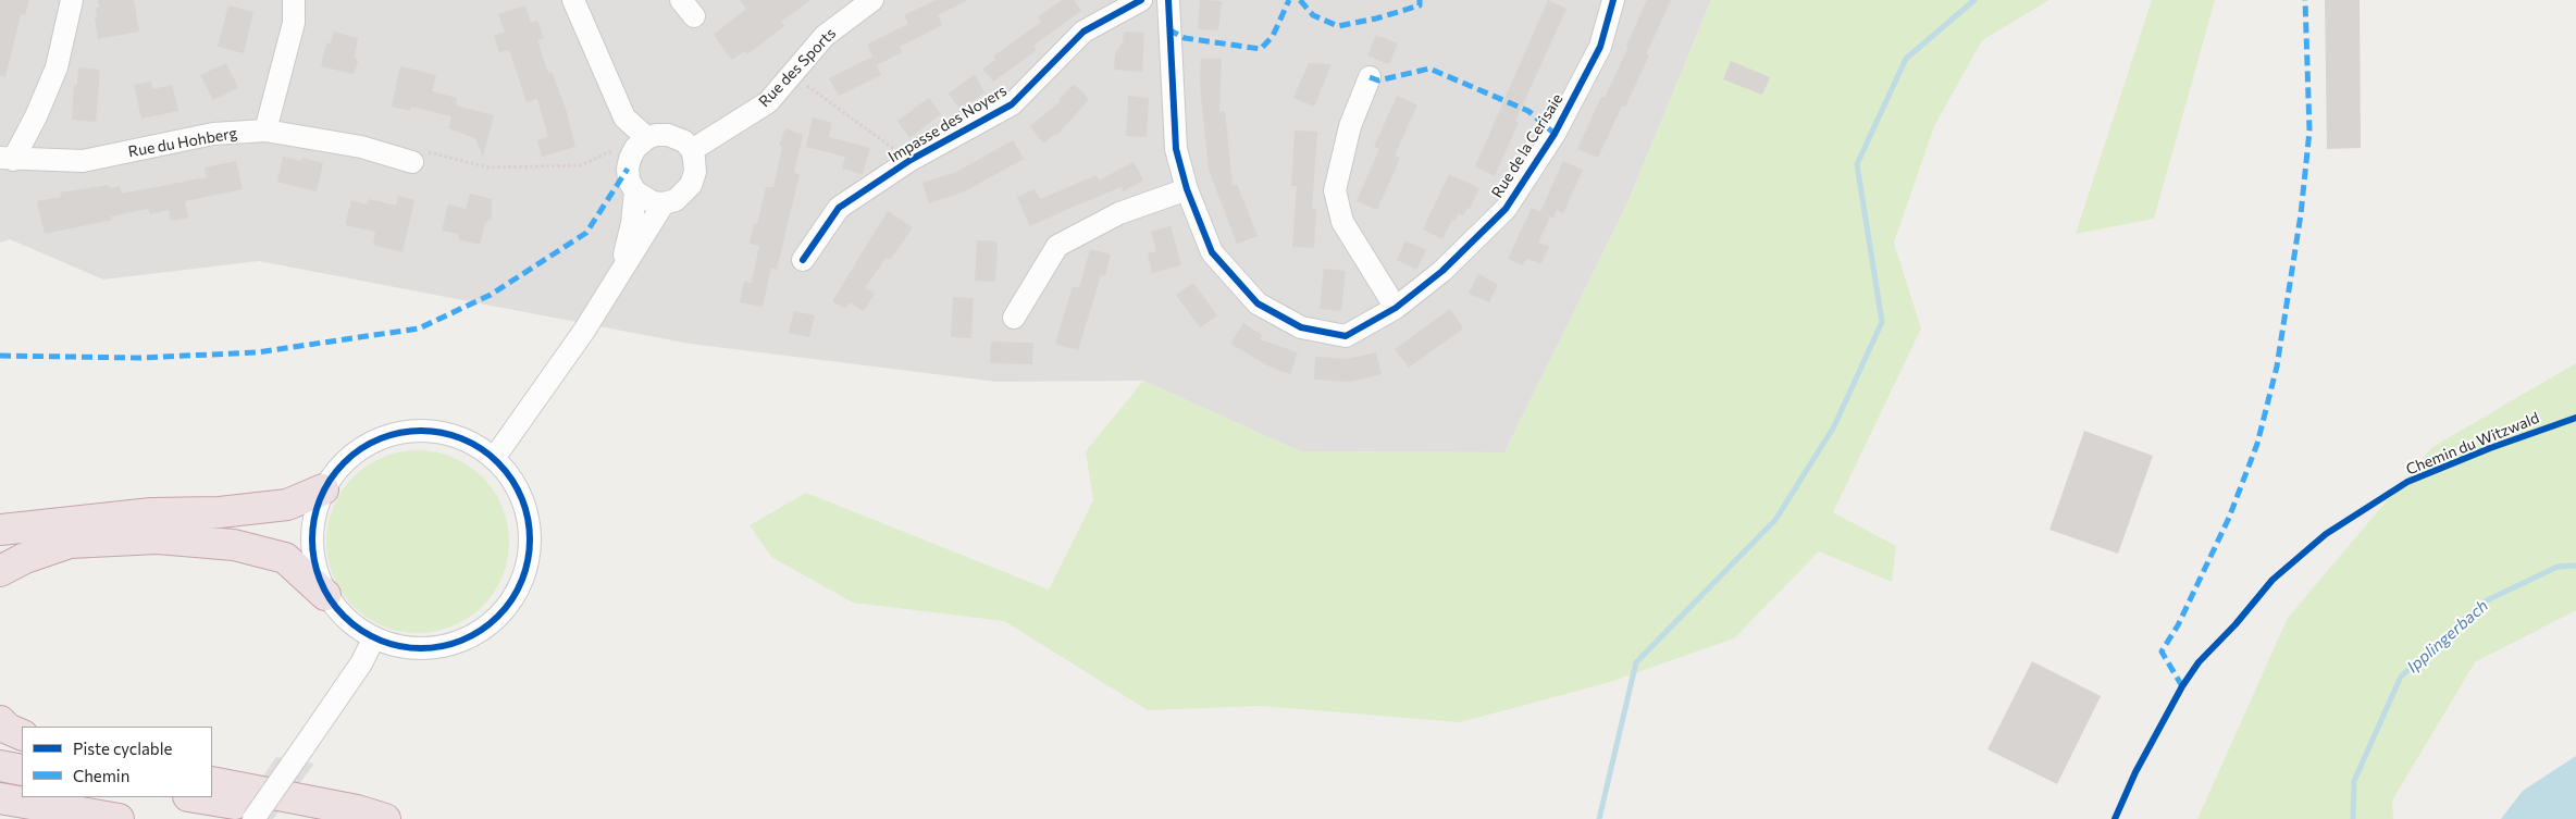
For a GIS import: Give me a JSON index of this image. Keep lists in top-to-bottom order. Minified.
{"streets":{"street":["Rue des Sports","Impasse des Noyers","Rue du Hohberg","Rue de la Cerisaie"],"cycle path":["Chemin du Witzwald"]},"water":["Ipplingerbach"],"legend":["Piste cyclable","Chemin"]}
